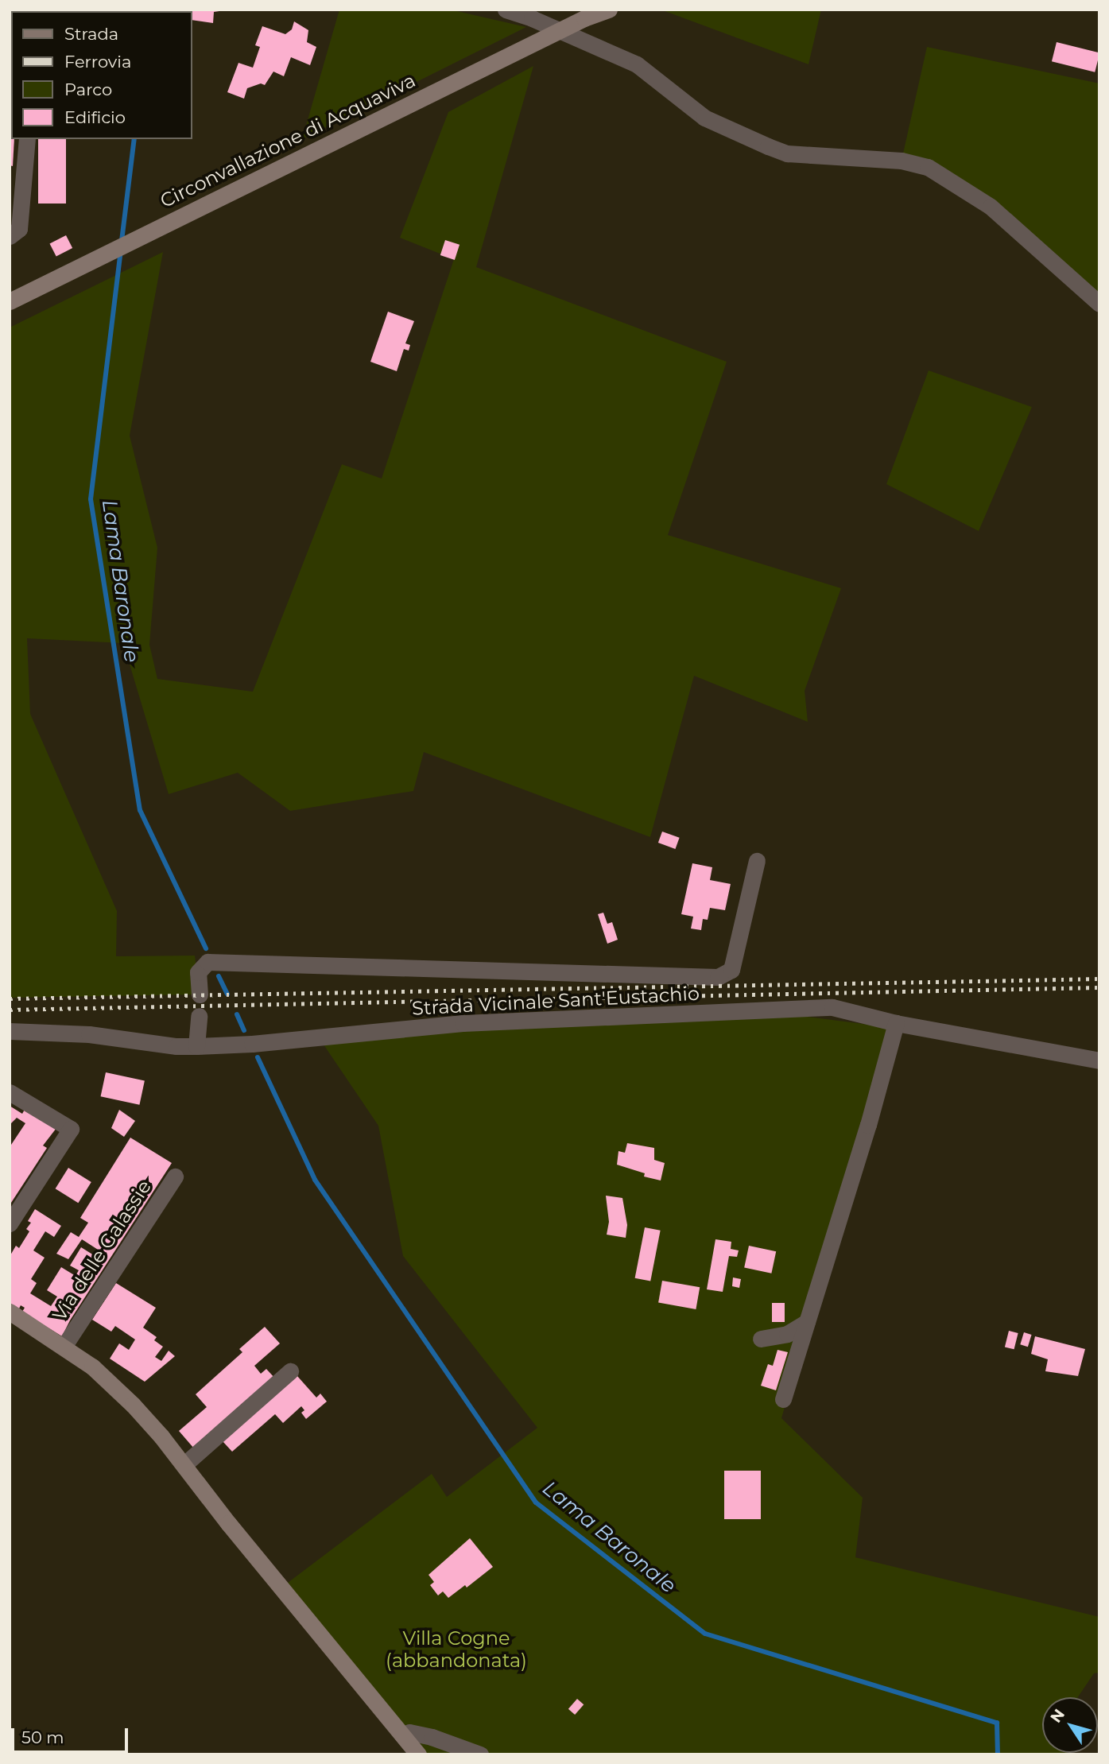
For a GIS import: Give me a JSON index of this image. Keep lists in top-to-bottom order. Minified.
{"streets":{"main road":["Circonvallazione di Acquaviva"],"street":["Strada Vicinale Sant'Eustachio","Via delle Galassie"]},"water":["Lama Baronale"],"parks":["Villa Cogne (abbandonata)"],"legend":["Strada","Ferrovia","Parco","Edificio"],"scale_bar":"50 m","north":"top left"}
